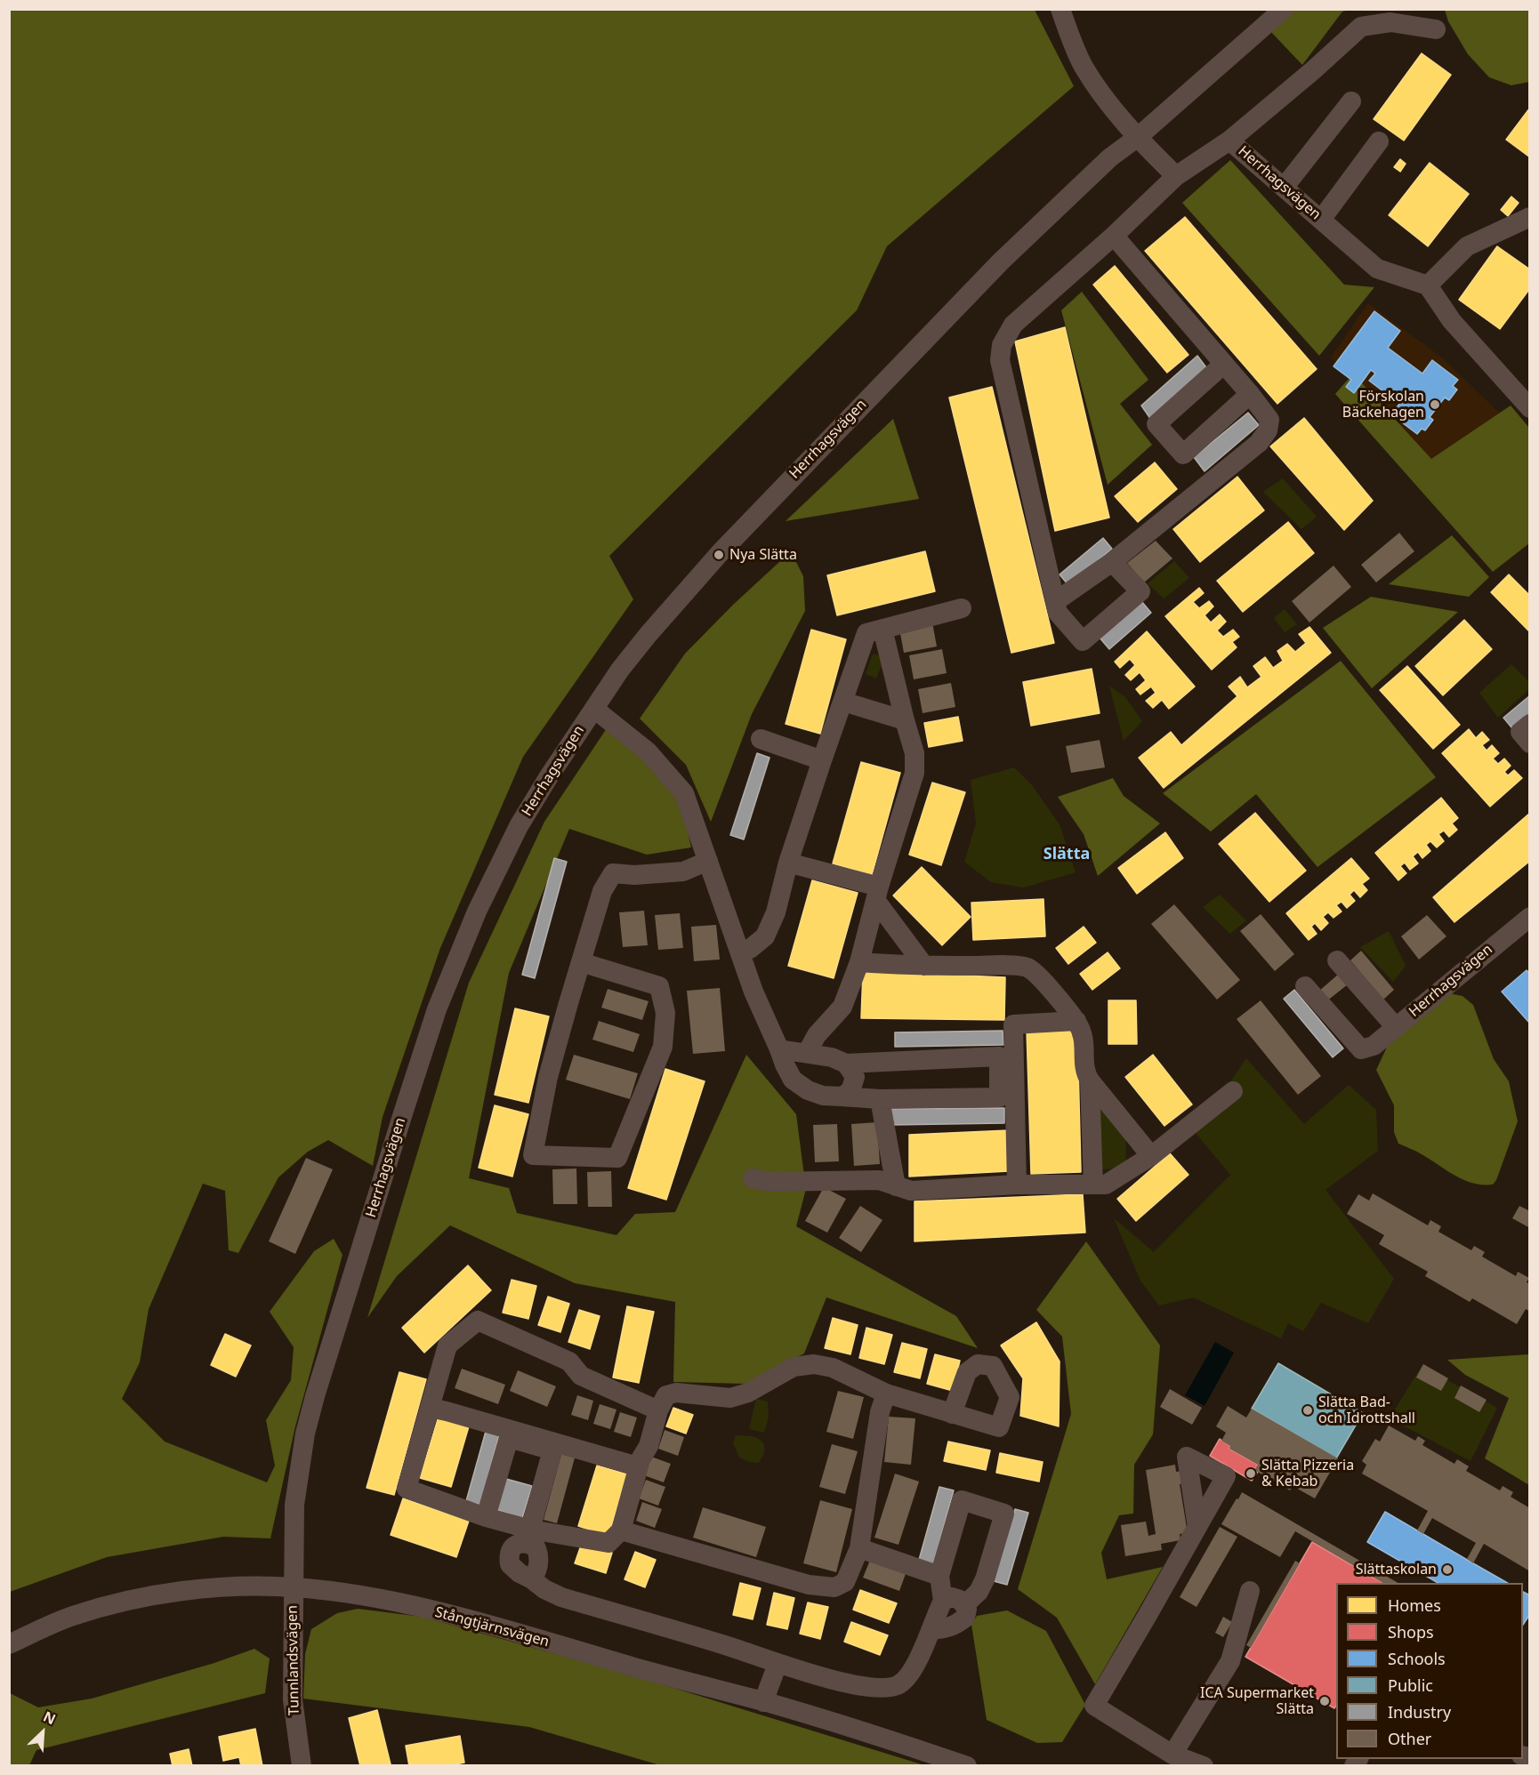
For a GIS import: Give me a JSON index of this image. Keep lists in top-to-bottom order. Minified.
{"streets":{"street":["Herrhagsvägen","Stångtjärnsvägen","Tunnlandsvägen"]},"crossings":[["Herrhagsvägen","Stångtjärnsvägen"],["Herrhagsvägen","Tunnlandsvägen"],["Stångtjärnsvägen","Tunnlandsvägen"]],"districts":["Slätta"],"places":["Förskolan Bäckehagen","Nya Slätta","Slätta Bad- och Idrottshall","Slätta Pizzeria & Kebab","Slättaskolan","ICA Supermarket Slätta"],"legend":["Homes","Shops","Schools","Public","Industry","Other"],"north":"top right"}
